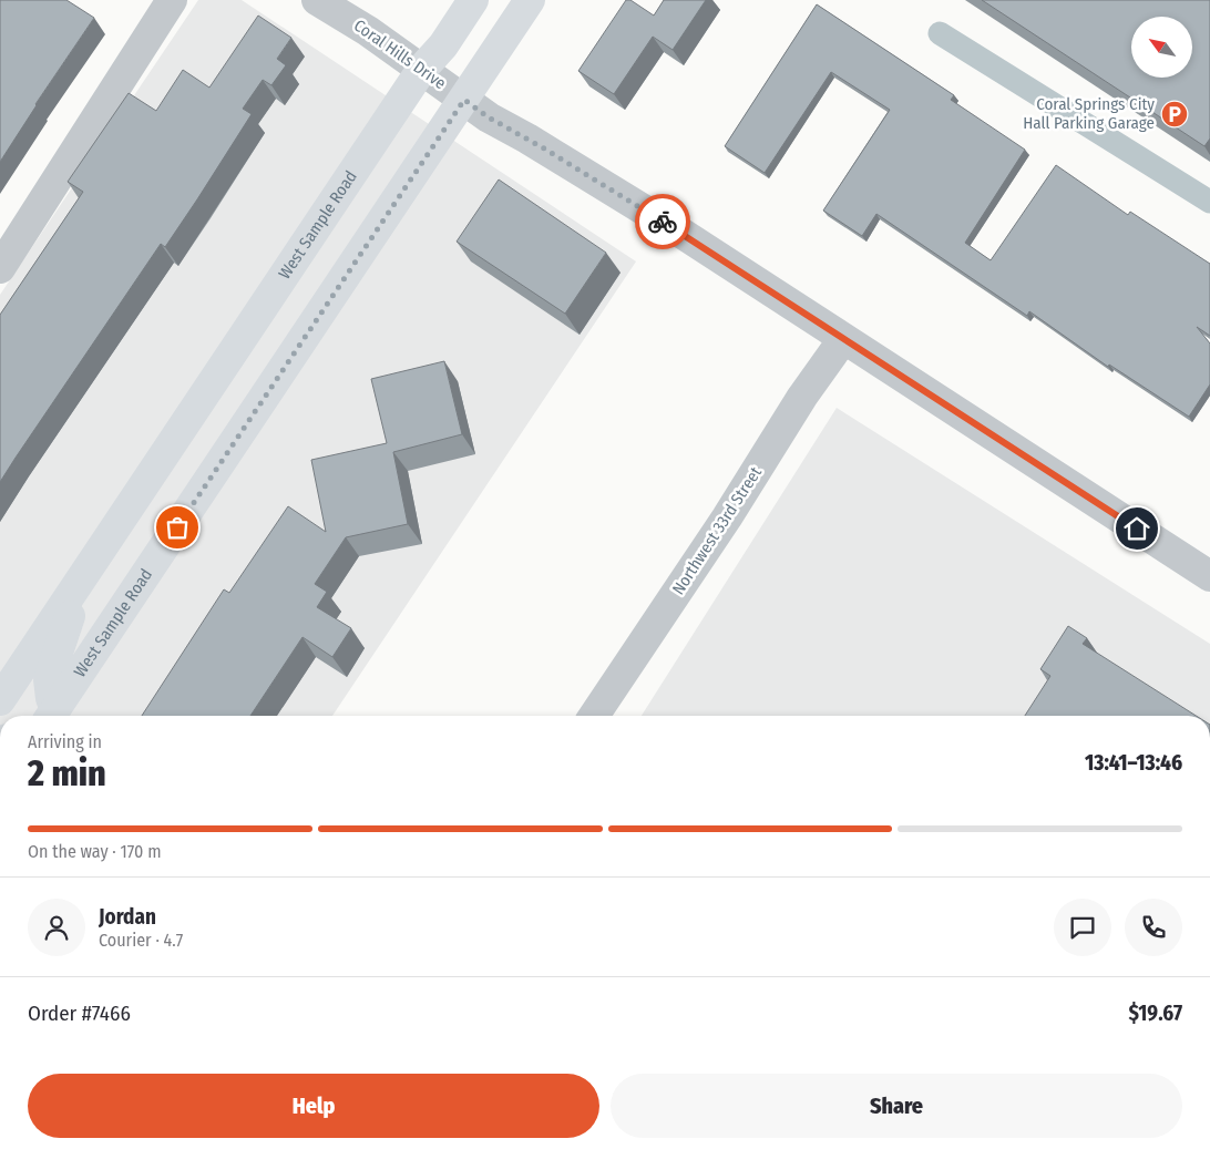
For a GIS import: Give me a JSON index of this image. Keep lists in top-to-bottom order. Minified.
{"streets":{"main road":["West Sample Road"],"street":["Coral Hills Drive","Northwest 33rd Street"]},"crossings":[["Coral Hills Drive","West Sample Road"],["Coral Hills Drive","Northwest 33rd Street"]],"places":{"parking":["Coral Springs City Hall Parking Garage"]},"north":"top left","page":{"heading":["2 min","Arriving in","13:41–13:46"],"panel":["Jordan","Courier · 4.7","Order #7466","$19.67"],"bar":"On the way · 170 m","buttons":["Help","Share"]}}
